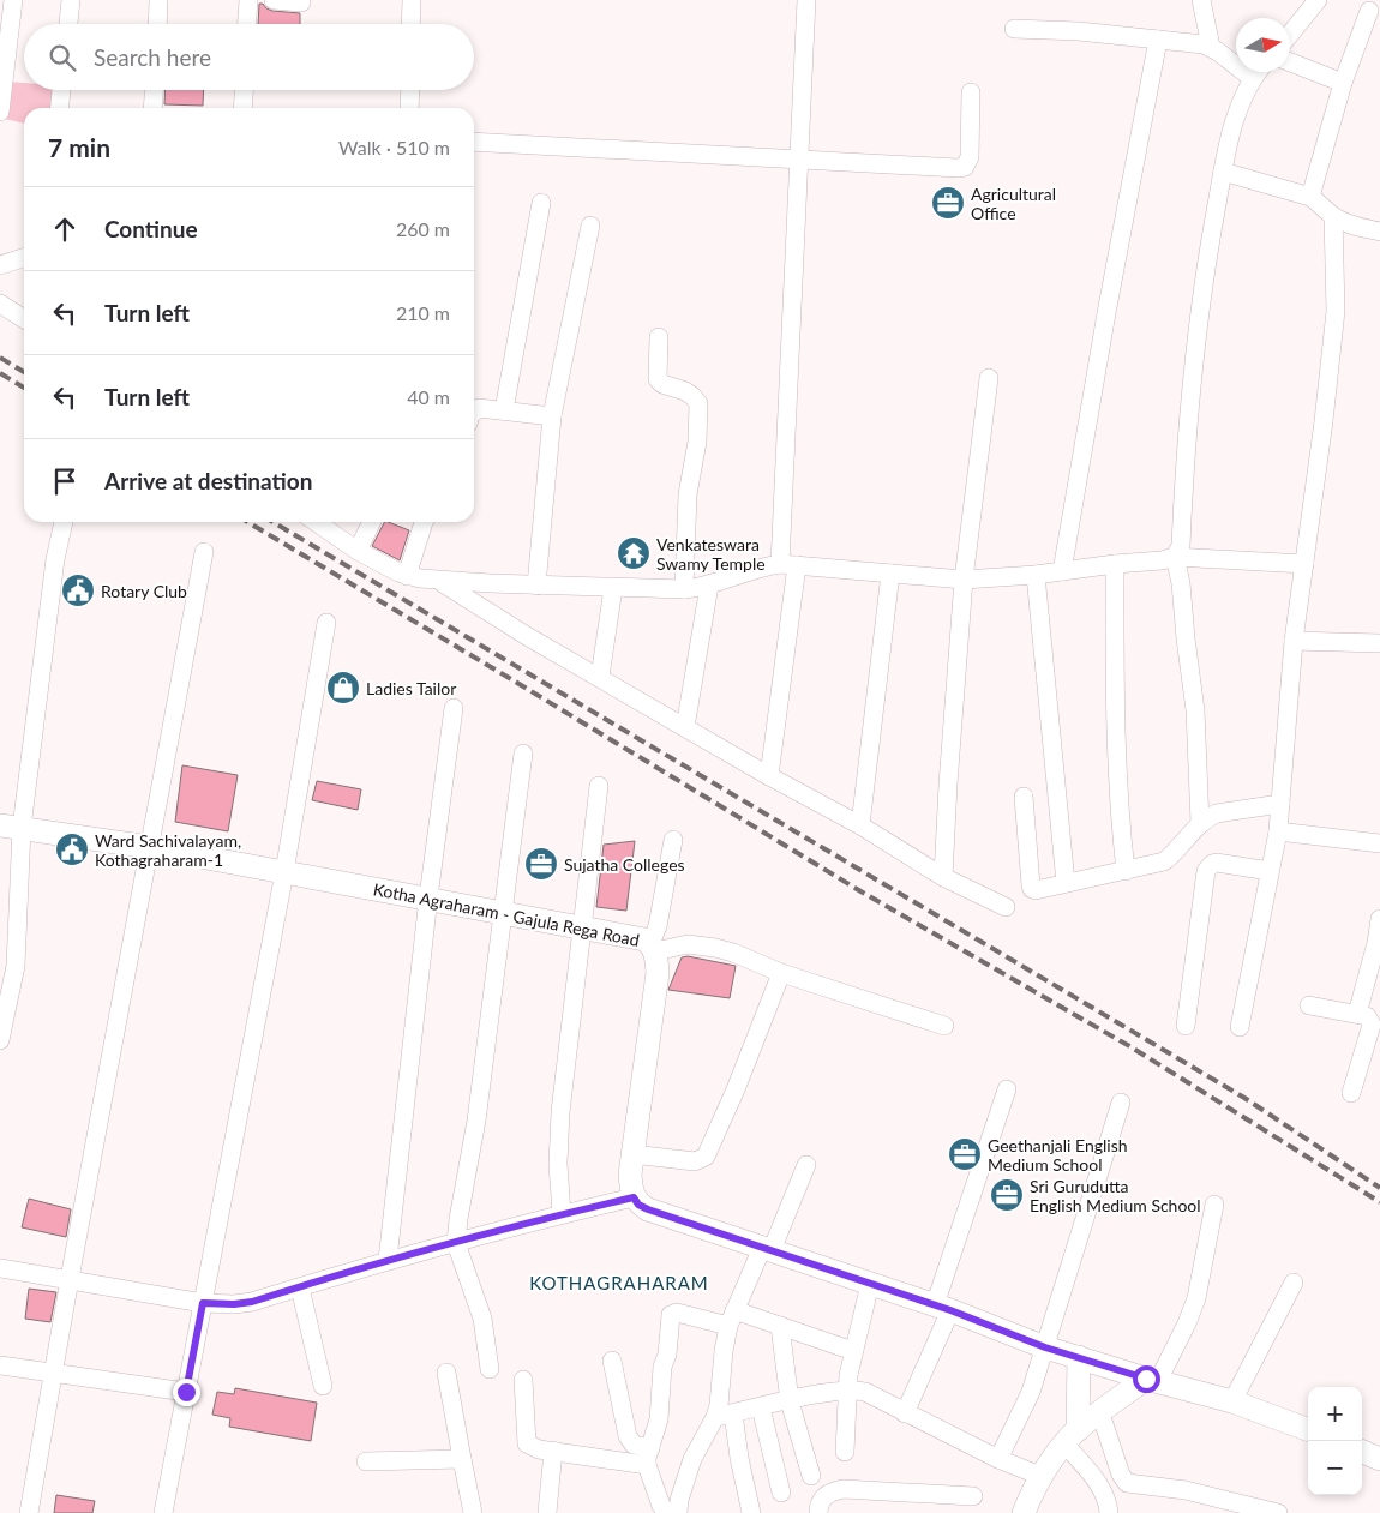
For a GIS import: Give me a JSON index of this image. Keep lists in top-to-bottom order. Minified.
{"streets":{"main road":["Kotha Agraharam - Gajula Rega Road"]},"districts":["KOTHAGRAHARAM"],"places":{"office":["Agricultural Office","Sujatha Colleges","Geethanjali English Medium School","Sri Gurudutta English Medium School"],"temple":["Venkateswara Swamy Temple"],"public building":["Rotary Club","Ward Sachivalayam, Kothagraharam-1"],"shop":["Ladies Tailor"]},"north":"right","page":{"search":"Search here","heading":["7 min","Walk · 510 m"],"list":[["Continue","260 m"],["Turn left","210 m"],["Turn left","40 m"],"Arrive at destination"],"map_buttons":["+","−"]}}
